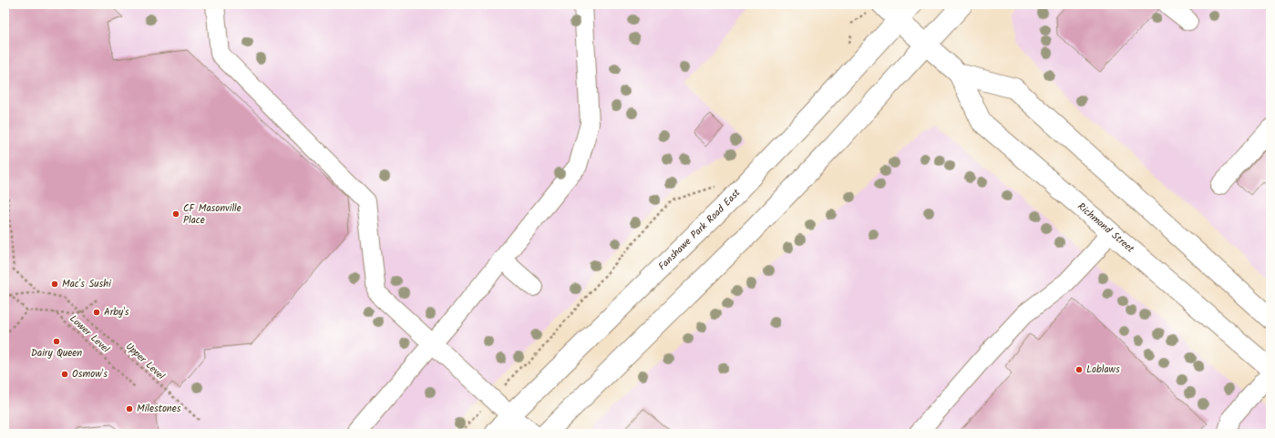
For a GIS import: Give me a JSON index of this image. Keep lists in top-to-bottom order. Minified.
{"streets":{"main road":["Richmond Street","Fanshawe Park Road East"],"path":["Lower Level","Upper Level"]},"crossings":[["Richmond Street","Fanshawe Park Road East"]],"places":["CF Masonville Place","Mac's Sushi","Arby's","Dairy Queen","Loblaws","Osmow's","Milestones"]}
